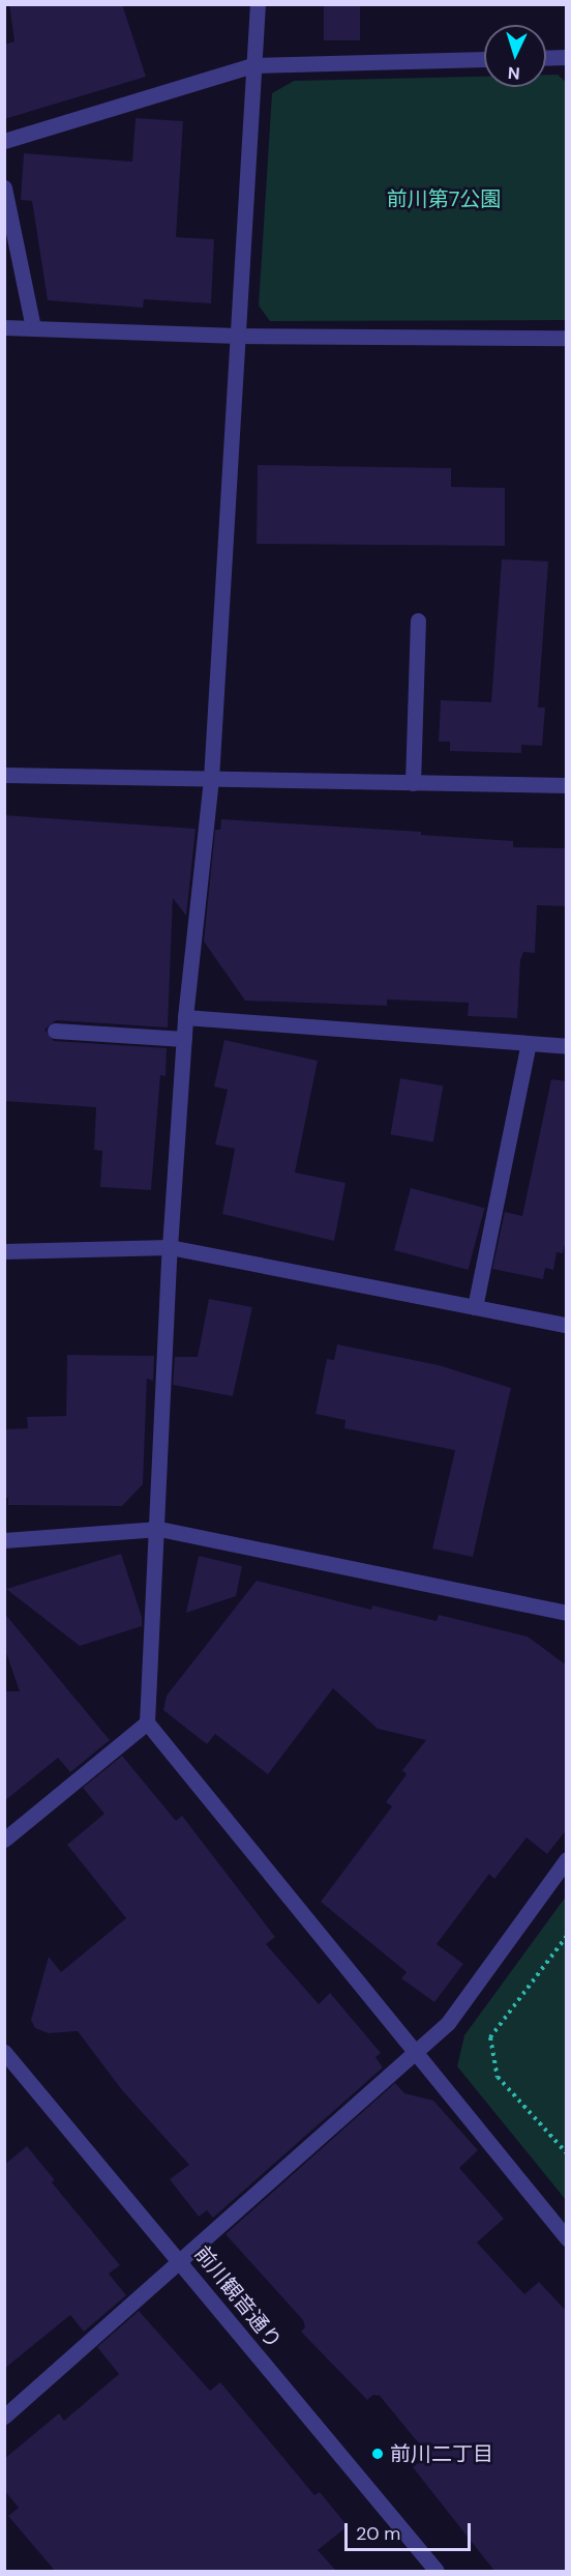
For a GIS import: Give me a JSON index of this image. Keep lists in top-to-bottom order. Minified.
{"streets":{"street":["前川観音通り"]},"parks":["前川第7公園"],"places":["前川二丁目"],"scale_bar":"20 m","north":"bottom"}
